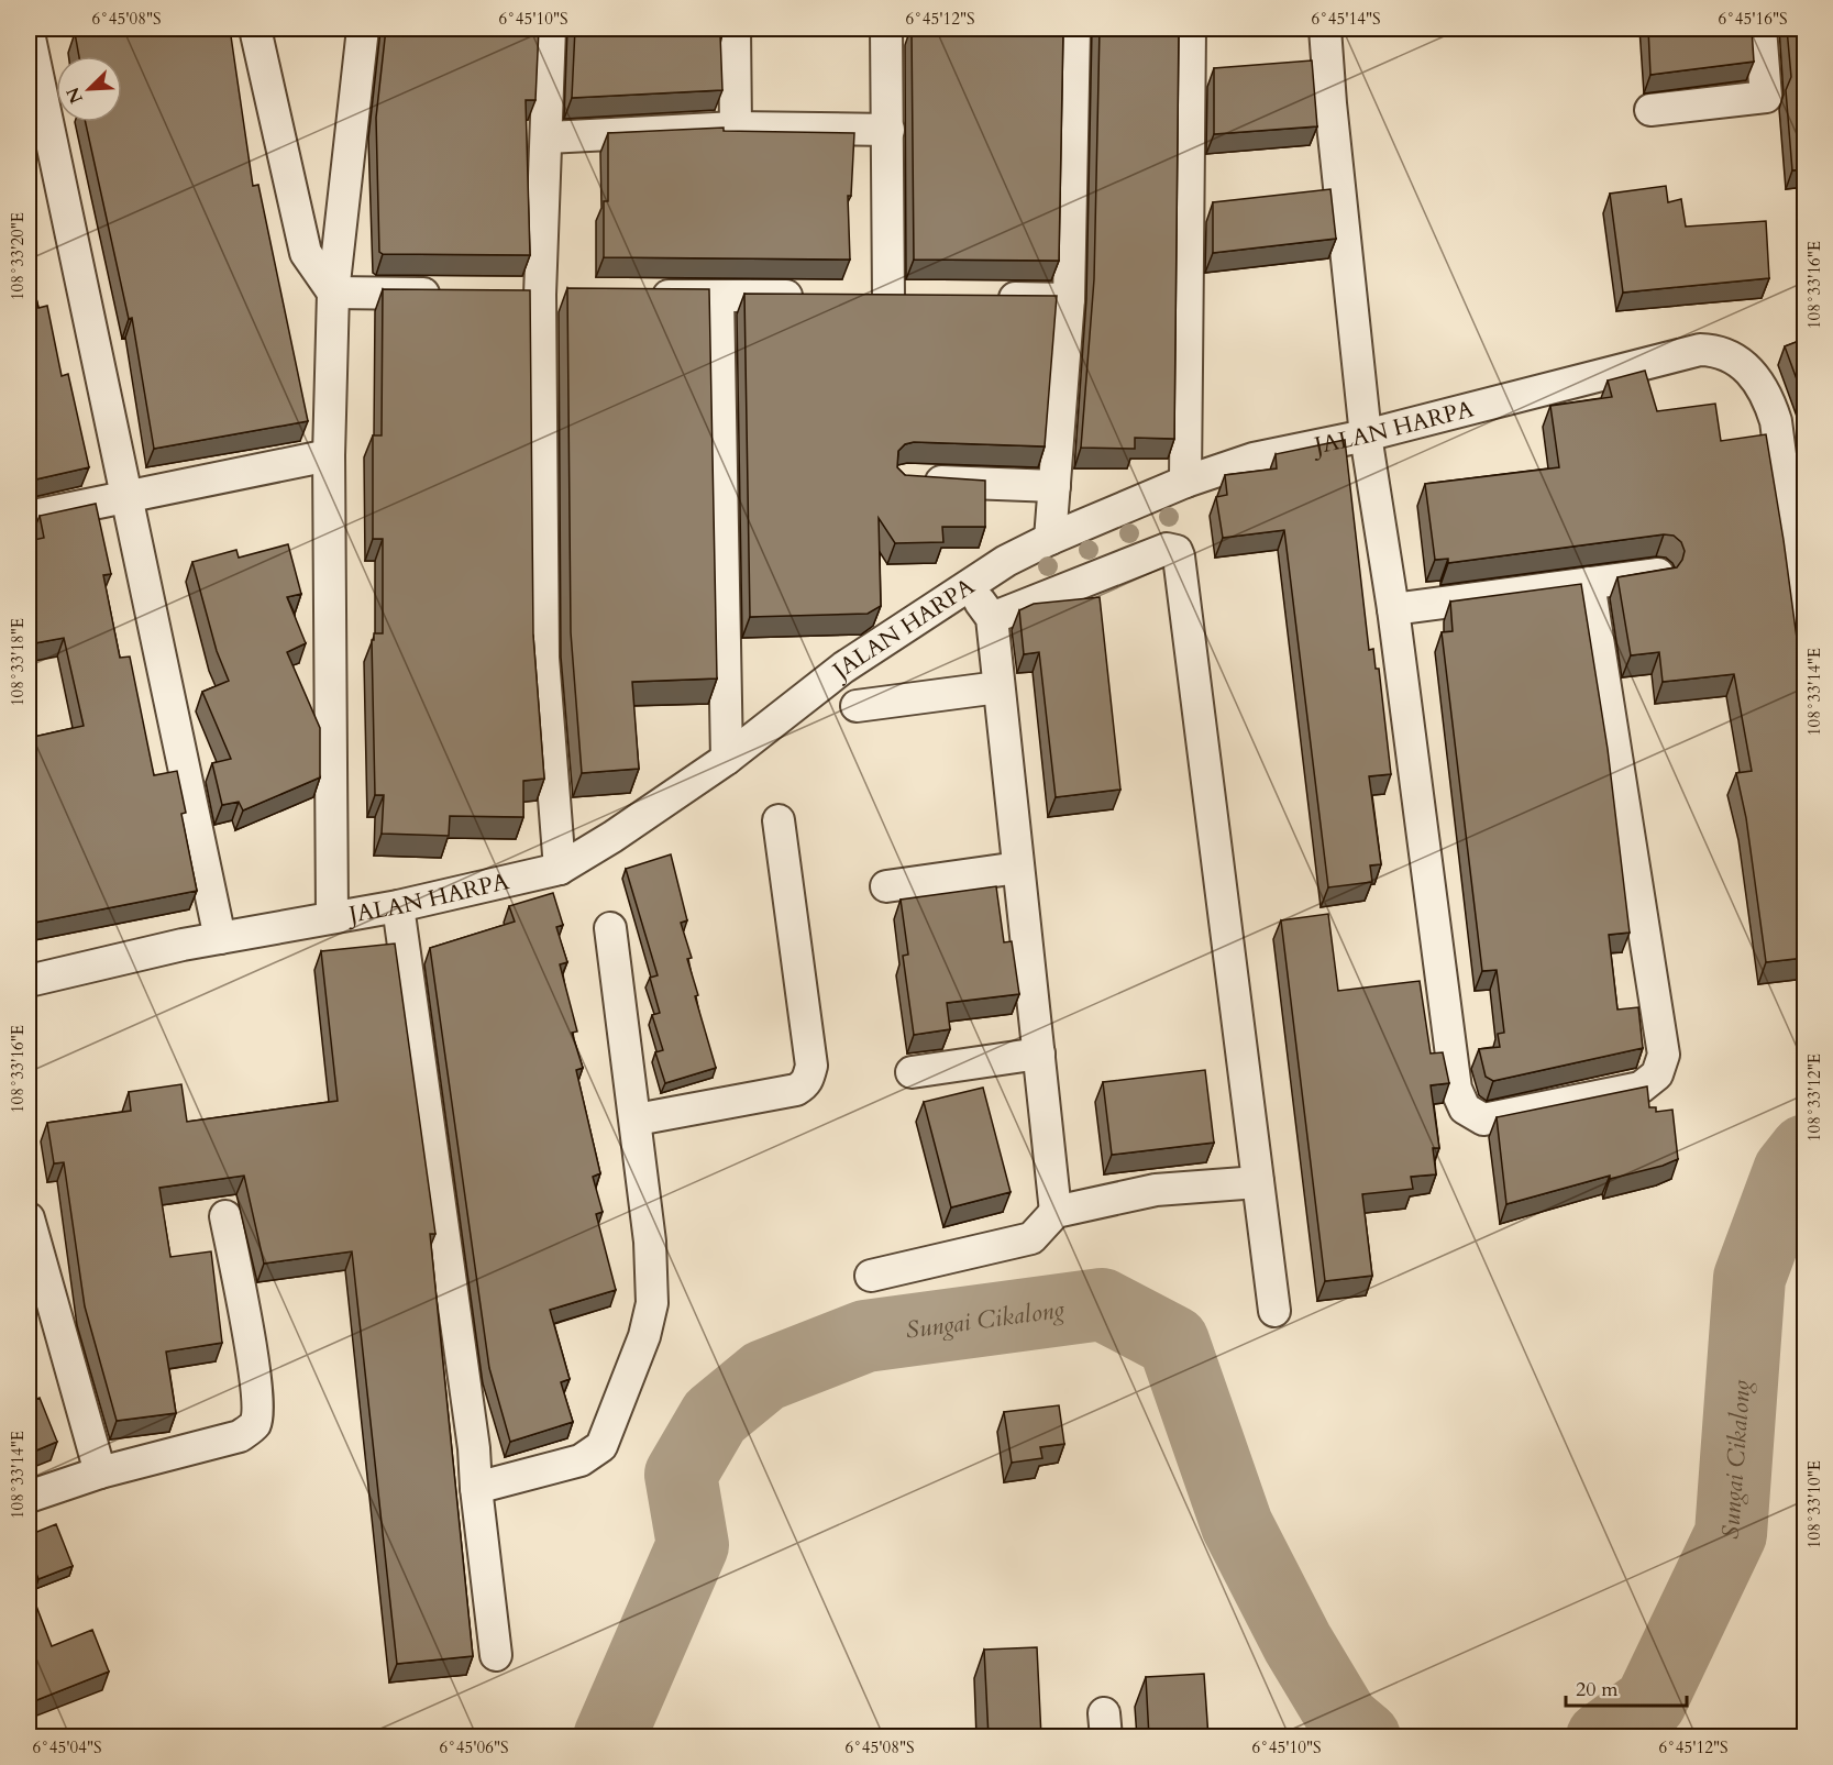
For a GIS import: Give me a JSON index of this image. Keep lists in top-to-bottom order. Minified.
{"streets":{"street":["JALAN HARPA"]},"water":["Sungai Cikalong"],"scale_bar":"20 m","north":"bottom left","coordinates":["6°45'08\"S","6°45'10\"S","6°45'12\"S","6°45'14\"S","6°45'16\"S","108°33'20\"E","108°33'16\"E","108°33'18\"E","108°33'14\"E","108°33'12\"E","108°33'10\"E","6°45'04\"S","6°45'06\"S"]}
